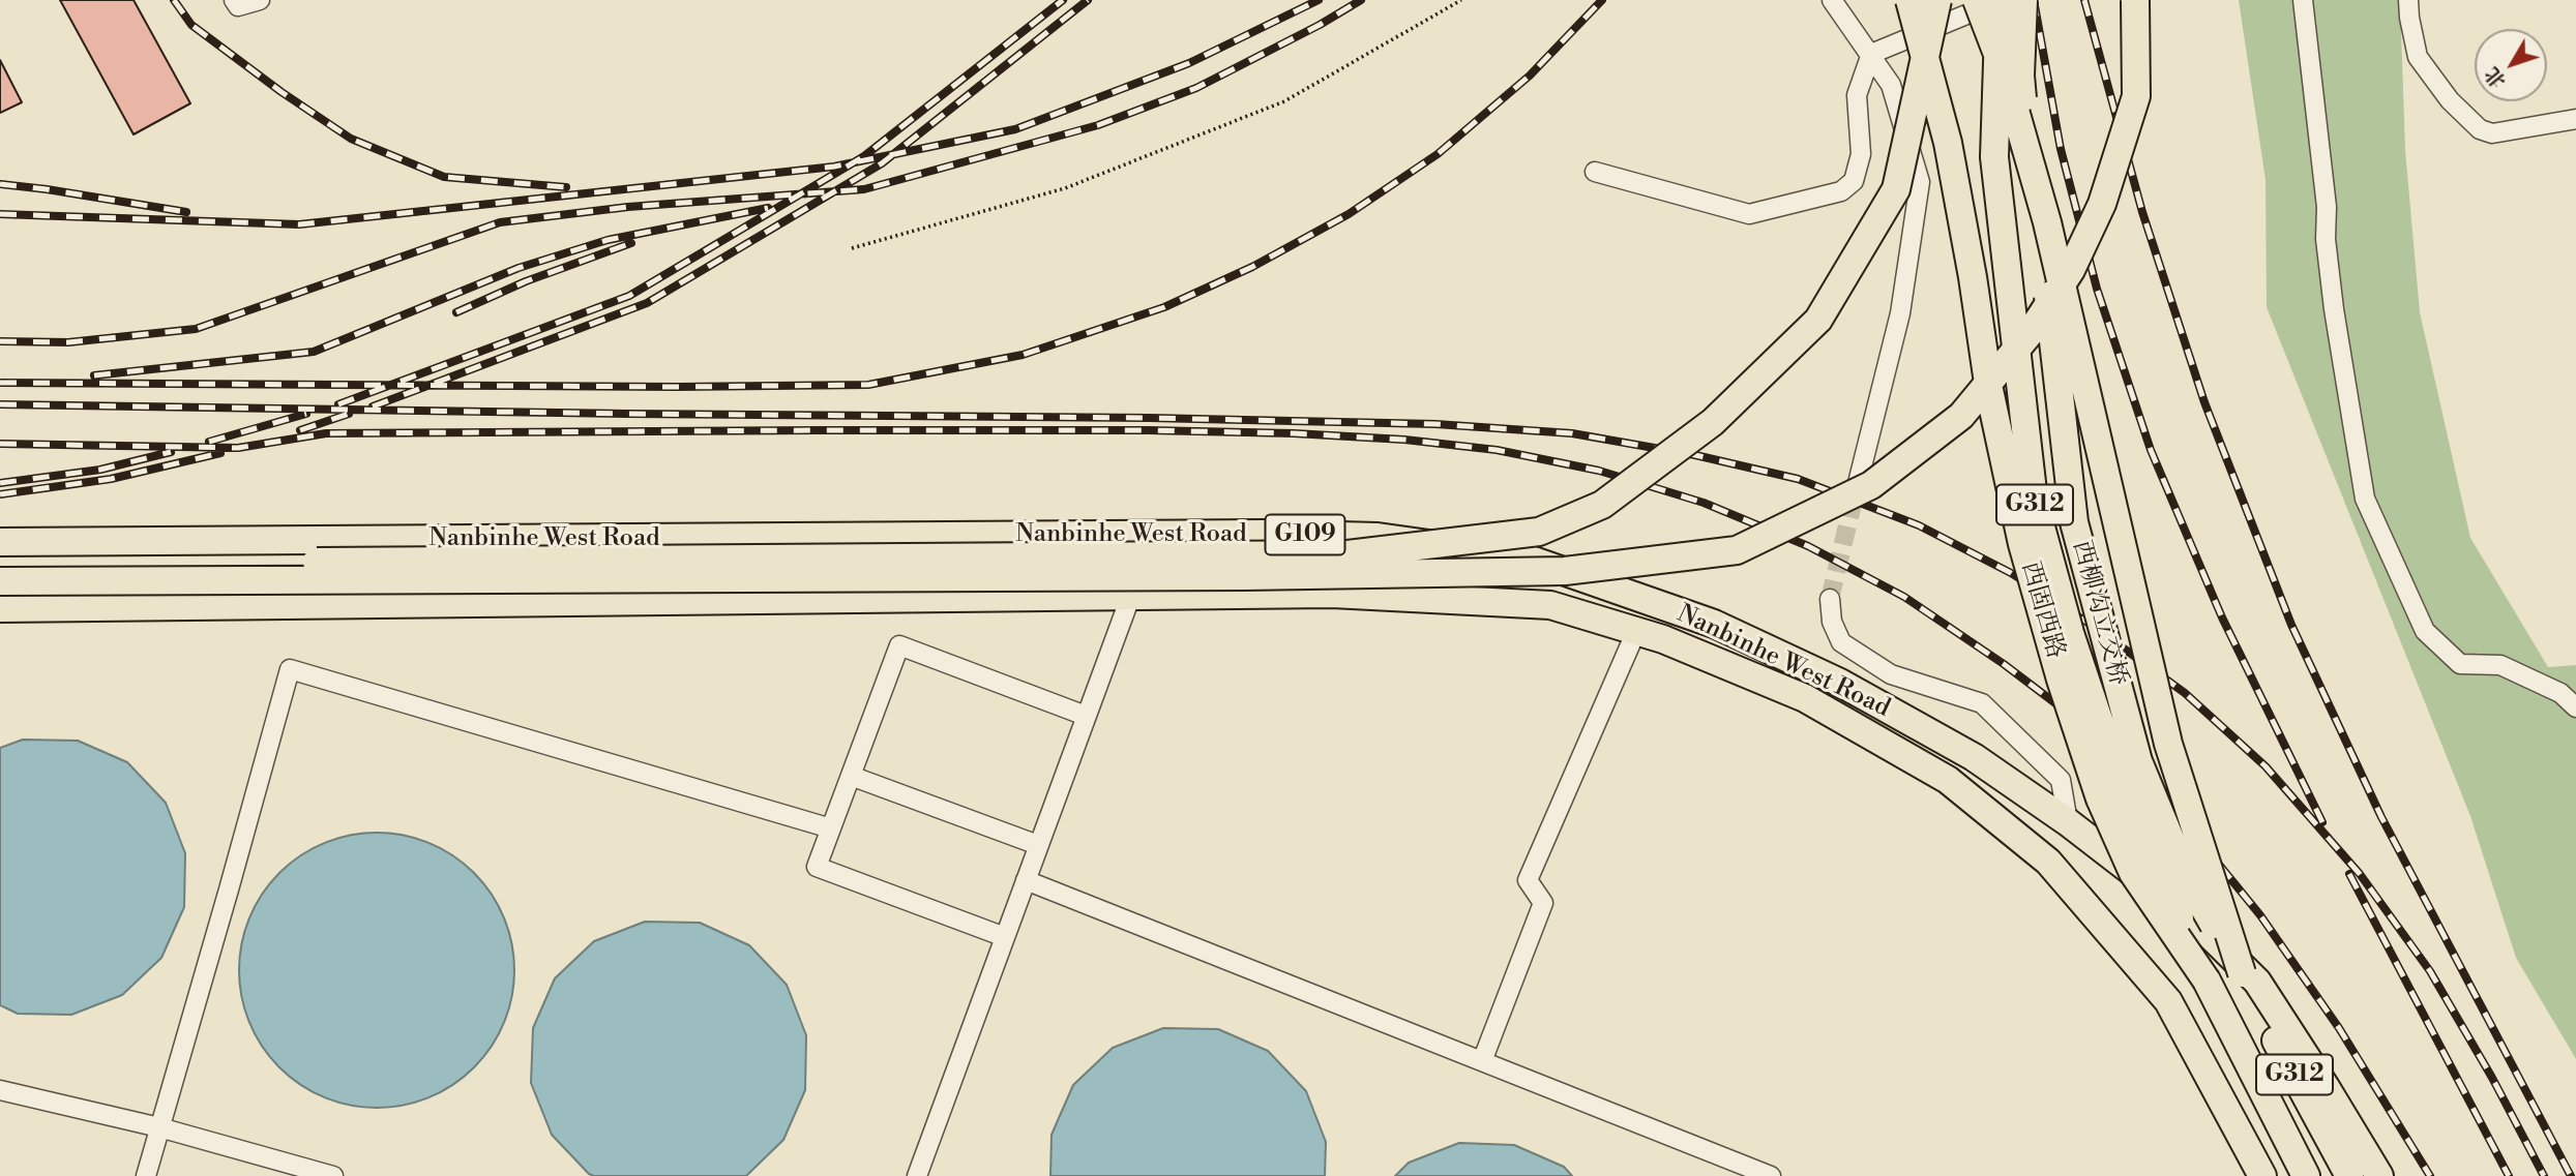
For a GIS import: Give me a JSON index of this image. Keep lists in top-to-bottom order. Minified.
{"streets":{"highway":["G312","Nanbinhe West Road","G109","西固西路","西柳沟立交桥"]},"crossings":[["西固西路","西柳沟立交桥"]],"north":"bottom left"}
